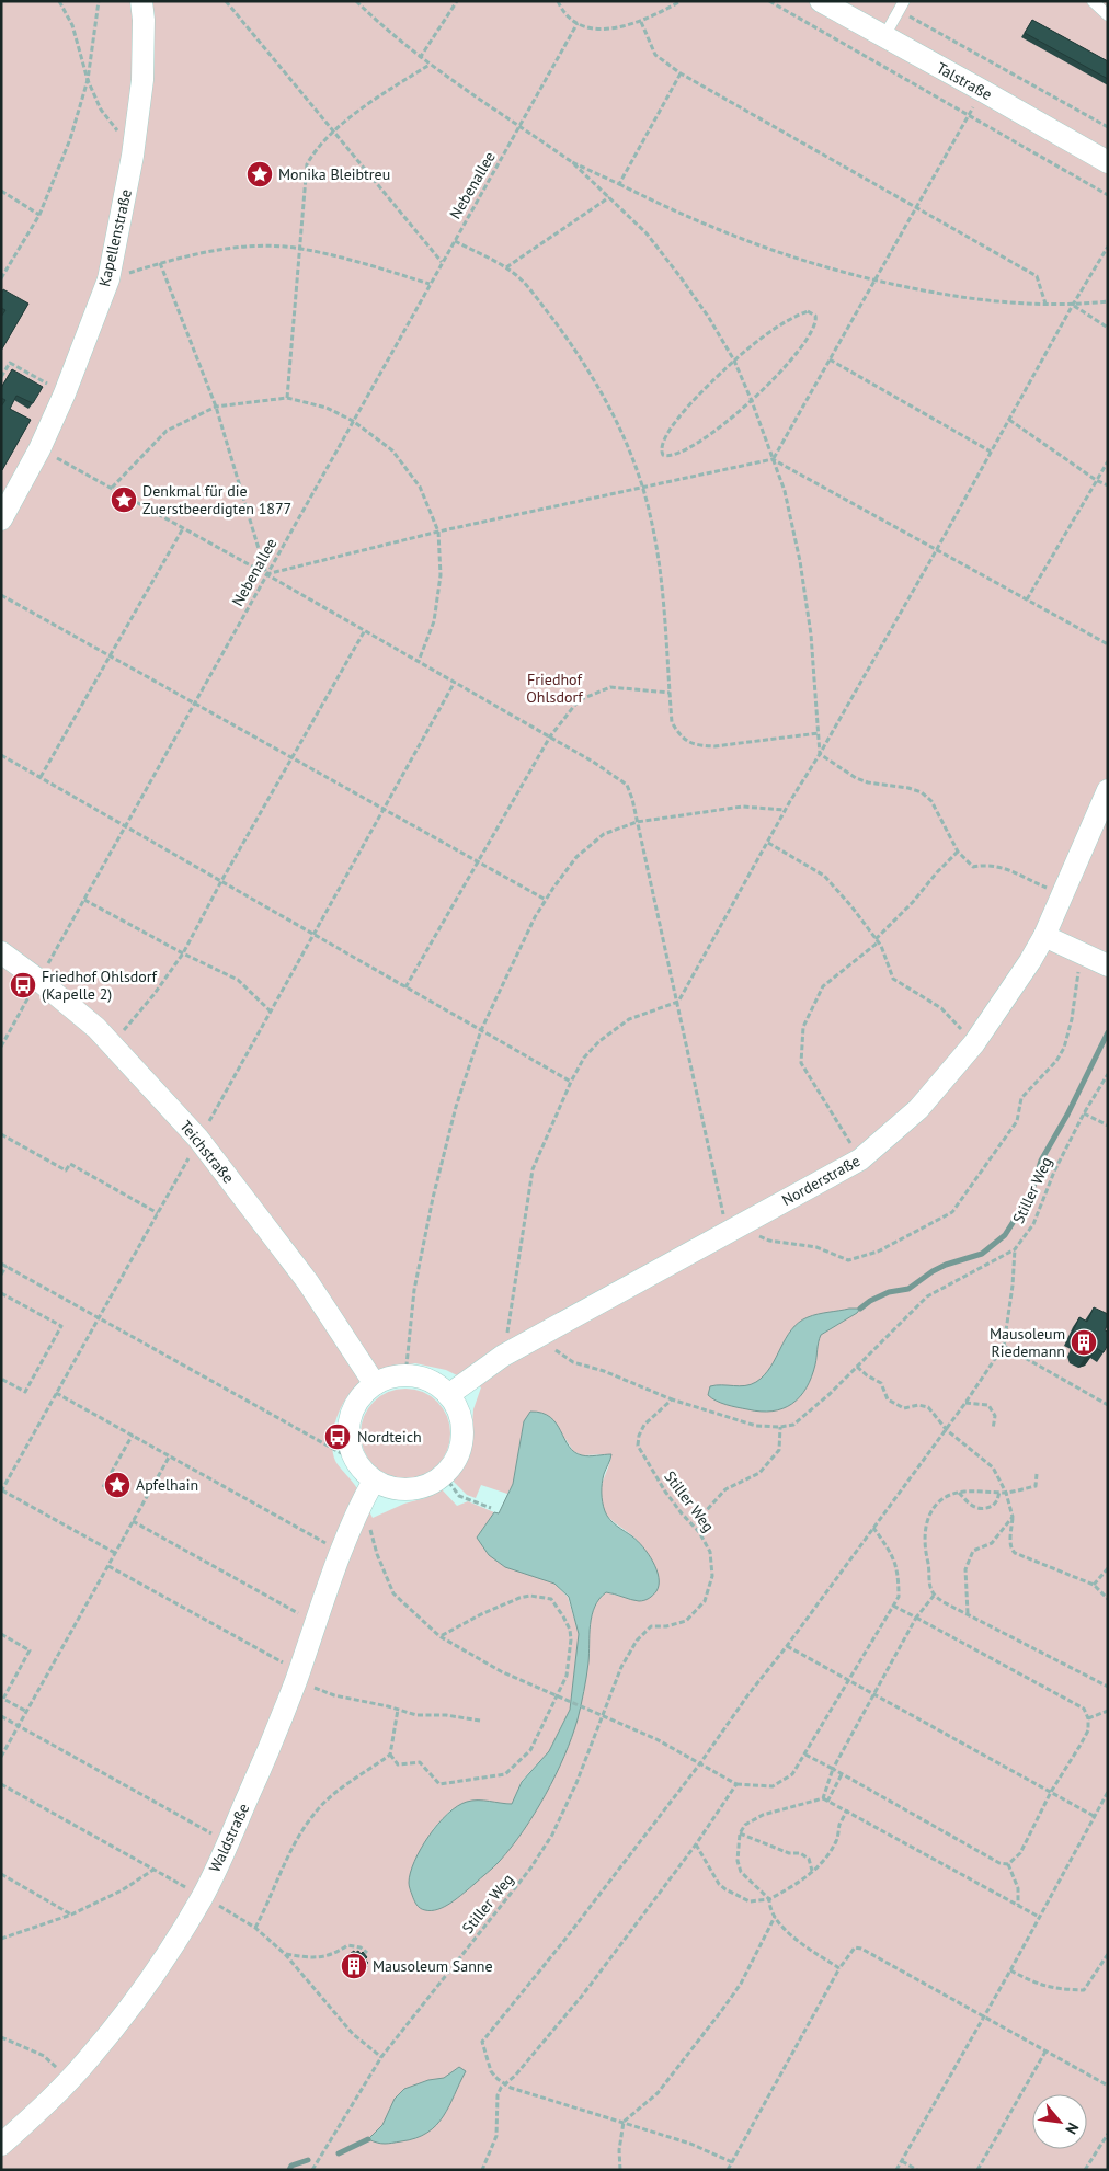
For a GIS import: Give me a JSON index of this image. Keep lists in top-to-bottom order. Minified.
{"streets":{"street":["Talstraße","Kapellenstraße","Teichstraße","Norderstraße","Waldstraße"],"path":["Nebenallee","Stiller Weg"]},"crossings":[["Nebenallee","Teichstraße"],["Teichstraße","Norderstraße"],["Teichstraße","Waldstraße"],["Norderstraße","Waldstraße"]],"parks":["Friedhof Ohlsdorf"],"places":{"place":["Monika Bleibtreu","Denkmal für die Zuerstbeerdigten 1877","Apfelhain"],"bus stop":["Friedhof Ohlsdorf (Kapelle 2)","Nordteich"],"building":["Mausoleum Riedemann","Mausoleum Sanne"]},"north":"bottom right"}
